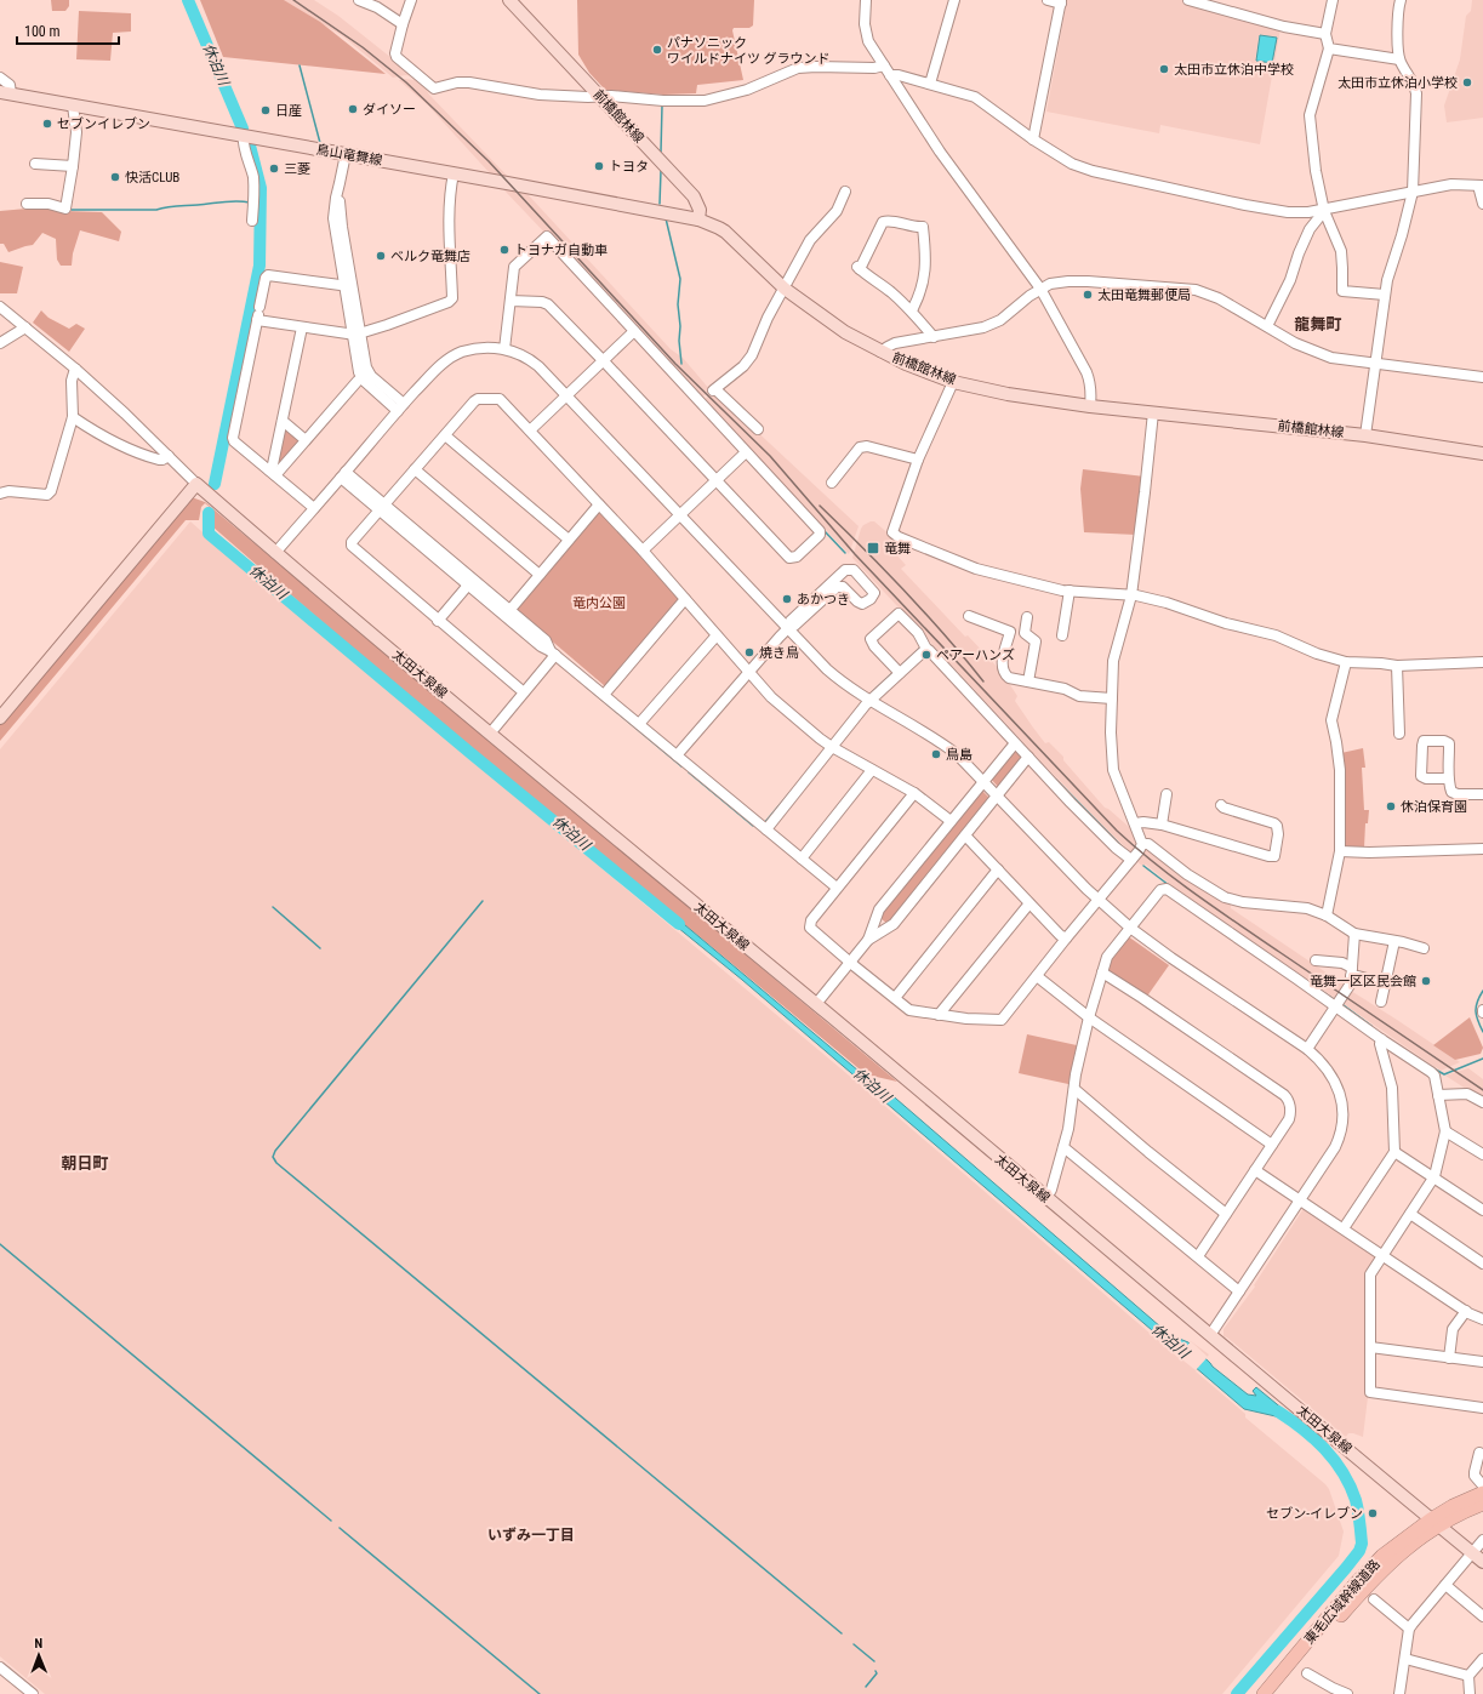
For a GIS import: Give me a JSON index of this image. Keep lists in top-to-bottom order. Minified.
{"streets":{"highway":["東毛広域幹線道路"],"main road":["前橋館林線","鳥山竜舞線","太田大泉線"]},"crossings":[["前橋館林線","鳥山竜舞線"],["太田大泉線","東毛広域幹線道路"]],"districts":["龍舞町","朝日町","いずみ一丁目"],"water":["休泊川"],"parks":["竜内公園"],"places":{"other":["パナソニック ワイルドナイツ グラウンド","太田市立休泊中学校","太田市立休泊小学校","ダイソー","日産","セブンイレブン","トヨタ","三菱","快活CLUB","トヨナガ自動車","ベルク竜舞店","太田竜舞郵便局","あかつき","焼き鳥","ペアーハンズ","鳥島","休泊保育園","竜舞一区区民会館","セブン-イレブン"],"transit":["竜舞"]},"scale_bar":"100 m","north":"top"}
